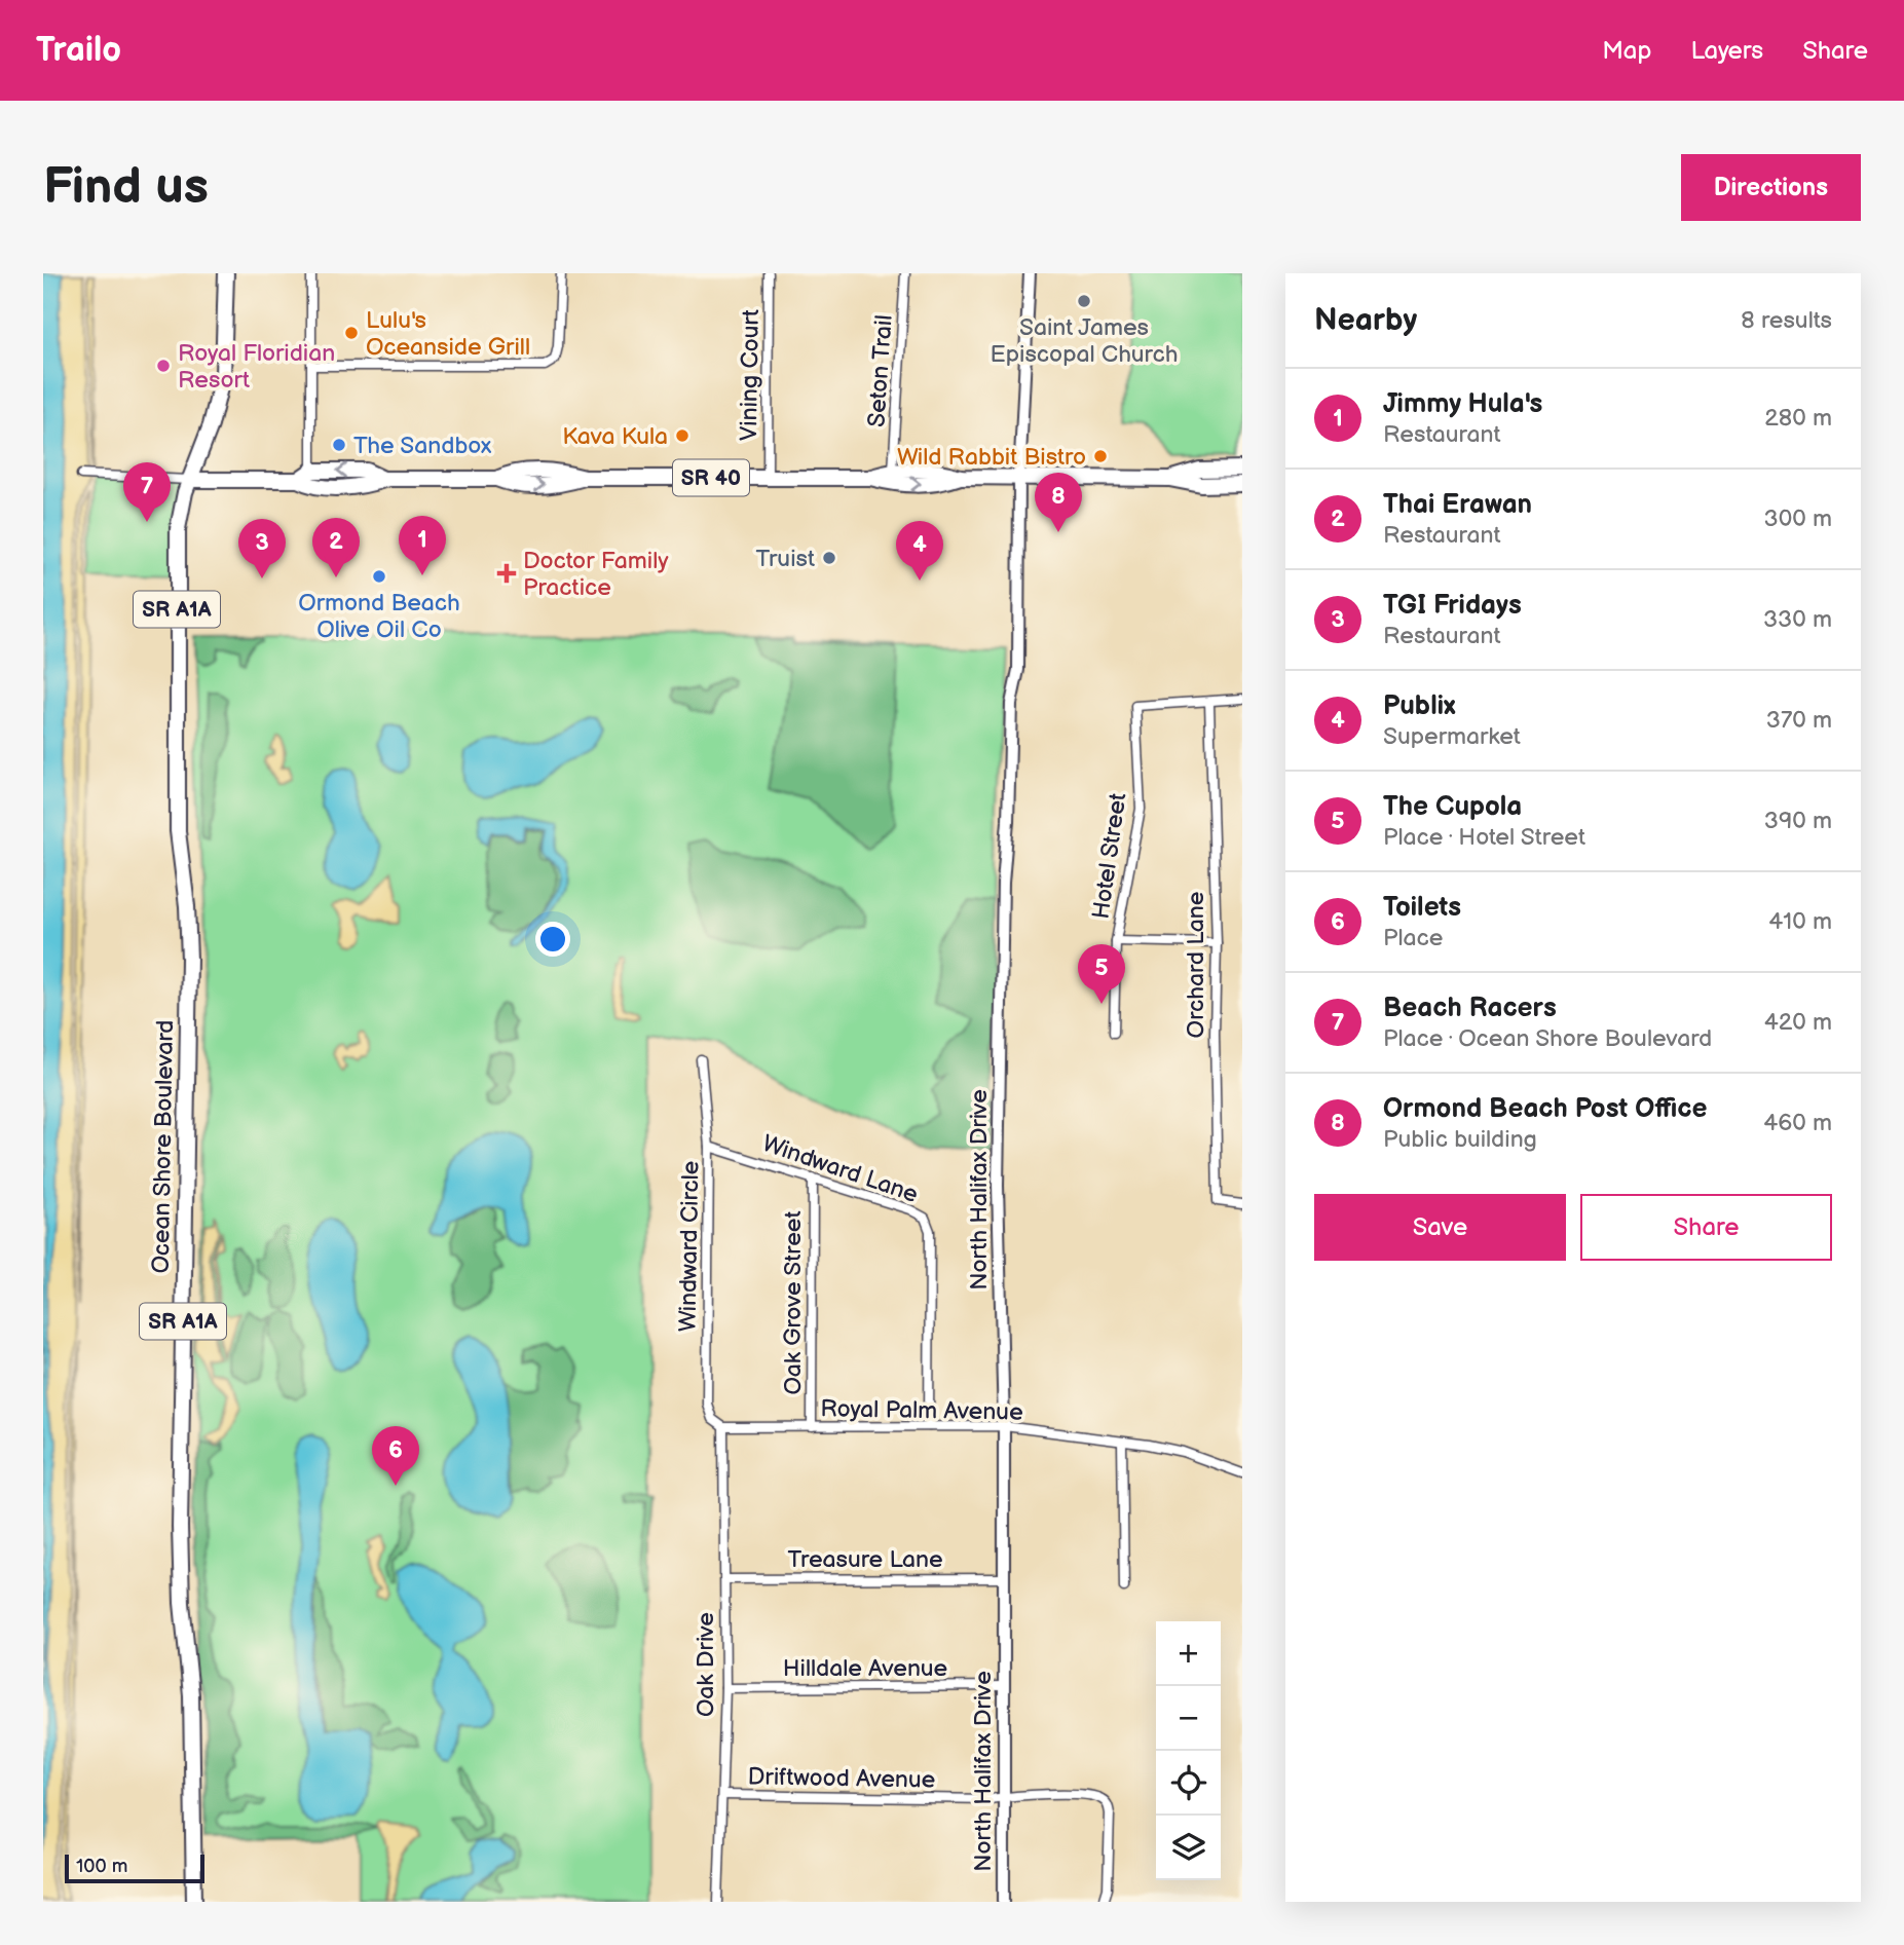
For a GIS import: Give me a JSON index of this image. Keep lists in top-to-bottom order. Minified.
{"streets":{"main road":["SR 40","SR A1A","Ocean Shore Boulevard"],"street":["Seton Trail","Vining Court","Hotel Street","Orchard Lane","Windward Lane","North Halifax Drive","Windward Circle","Oak Grove Street","Royal Palm Avenue","Treasure Lane","Oak Drive","Hilldale Avenue","Driftwood Avenue"]},"crossings":[["Seton Trail","SR 40"],["Vining Court","SR 40"],["SR 40","SR A1A"],["SR 40","Ocean Shore Boulevard"],["SR 40","North Halifax Drive"],["SR A1A","Ocean Shore Boulevard"],["Hotel Street","Orchard Lane"],["Windward Lane","Windward Circle"],["Windward Lane","Oak Grove Street"],["Windward Lane","Royal Palm Avenue"],["North Halifax Drive","Royal Palm Avenue"],["North Halifax Drive","Treasure Lane"],["North Halifax Drive","Hilldale Avenue"],["North Halifax Drive","Driftwood Avenue"],["Windward Circle","Royal Palm Avenue"],["Windward Circle","Oak Drive"],["Oak Grove Street","Royal Palm Avenue"],["Royal Palm Avenue","Oak Drive"],["Treasure Lane","Oak Drive"],["Oak Drive","Hilldale Avenue"],["Oak Drive","Driftwood Avenue"]],"places":{"other":["Saint James Episcopal Church","Lulu's Oceanside Grill","Royal Floridian Resort","Kava Kula","The Sandbox","Wild Rabbit Bistro","Truist","Ormond Beach Olive Oil Co"],"health":["Doctor Family Practice"]},"scale_bar":"100 m","page":{"header":"Trailo","nav":["Map","Layers","Share"],"buttons":["Directions",["Save","Share"]],"title":"Find us","heading":["Nearby","8 results"],"list":[{"mark":"1","name":"Jimmy Hula's","note":"Restaurant","value":"280 m"},{"mark":"2","name":"Thai Erawan","note":"Restaurant","value":"300 m"},{"mark":"3","name":"TGI Fridays","note":"Restaurant","value":"330 m"},{"mark":"4","name":"Publix","note":"Supermarket","value":"370 m"},{"mark":"5","name":"The Cupola","note":"Place · Hotel Street","value":"390 m"},{"mark":"6","name":"Toilets","note":"Place","value":"410 m"},{"mark":"7","name":"Beach Racers","note":"Place · Ocean Shore Boulevard","value":"420 m"},{"mark":"8","name":"Ormond Beach Post Office","note":"Public building","value":"460 m"}],"pins":["7","8","1","2","3","4","5","6"],"map_buttons":["+","−"],"scale":"100 m"}}
